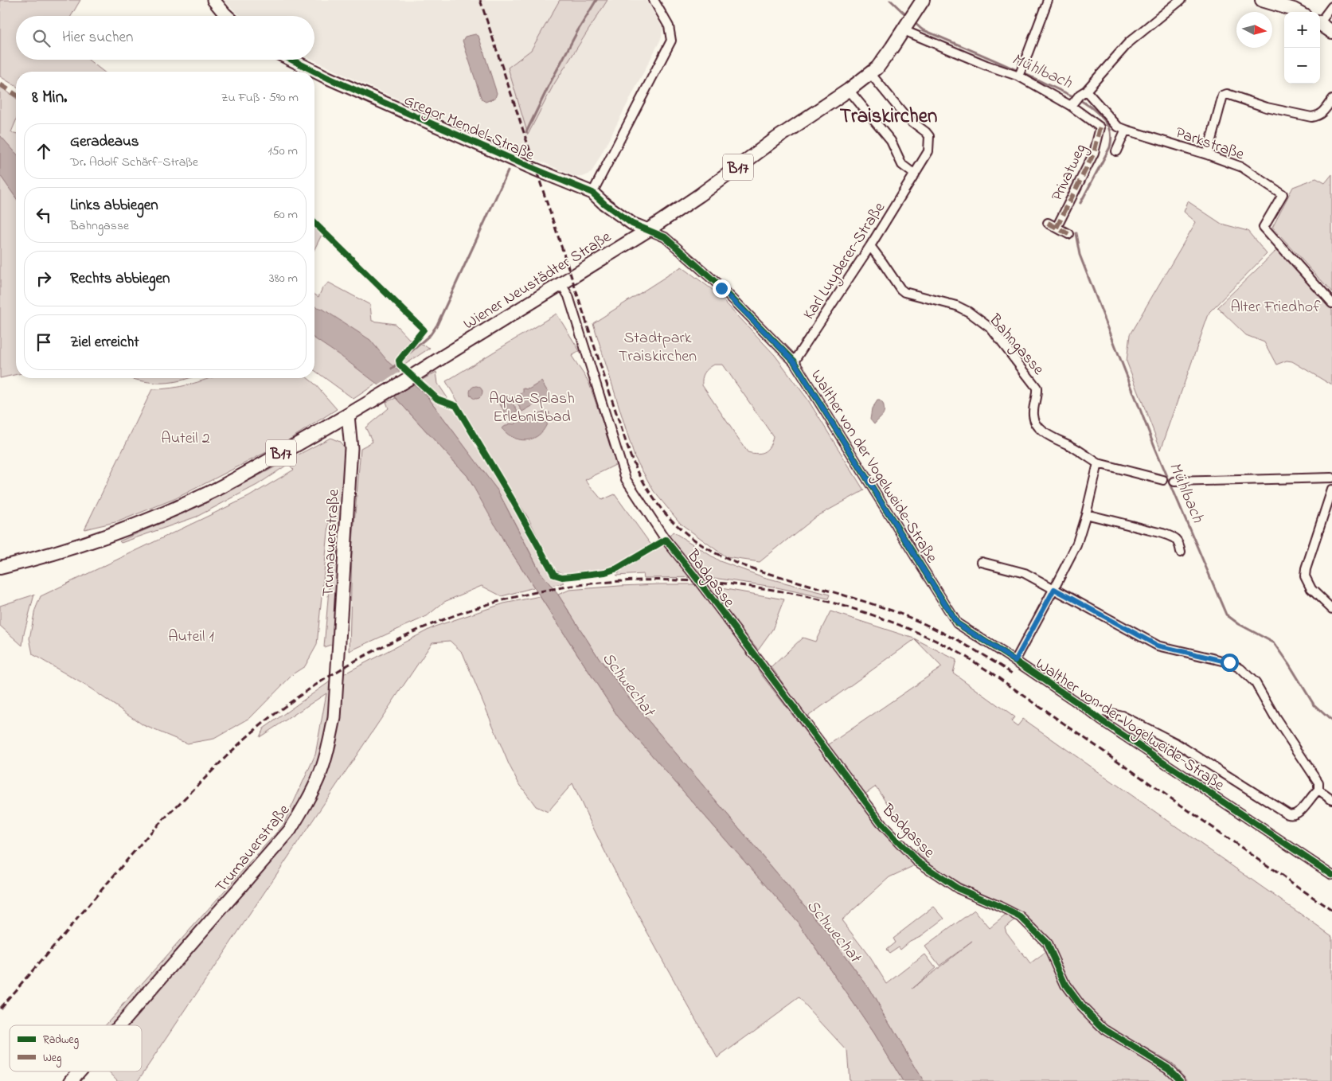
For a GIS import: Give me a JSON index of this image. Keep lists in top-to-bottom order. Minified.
{"streets":{"main road":["Gregor Mendel-Straße","B17","Wiener Neustädter Straße","Trumauerstraße"],"street":["Parkstraße","Privatweg","Karl Luyderer-Straße","Bahngasse","Walther von der Vogelweide-Straße","Badgasse"]},"crossings":[["Gregor Mendel-Straße","Wiener Neustädter Straße"],["Gregor Mendel-Straße","Walther von der Vogelweide-Straße"],["B17","Wiener Neustädter Straße"],["B17","Trumauerstraße"],["Karl Luyderer-Straße","Wiener Neustädter Straße"],["Karl Luyderer-Straße","Bahngasse"],["Karl Luyderer-Straße","Walther von der Vogelweide-Straße"],["Wiener Neustädter Straße","Walther von der Vogelweide-Straße"],["Wiener Neustädter Straße","Trumauerstraße"],["Wiener Neustädter Straße","Badgasse"]],"districts":["Traiskirchen"],"water":["Mühlbach","Schwechat"],"parks":["Alter Friedhof","Stadtpark Traiskirchen","Aqua-Splash Erlebnisbad","Auteil 2","Auteil 1"],"legend":["Radweg","Weg"],"north":"right","page":{"map_buttons":["+","−"],"search":"Hier suchen","heading":["8 Min.","Zu Fuß · 590 m"],"list":[["Geradeaus","Dr. Adolf Schärf-Straße","150 m"],["Links abbiegen","Bahngasse","60 m"],["Rechts abbiegen","380 m"],"Ziel erreicht"]}}
